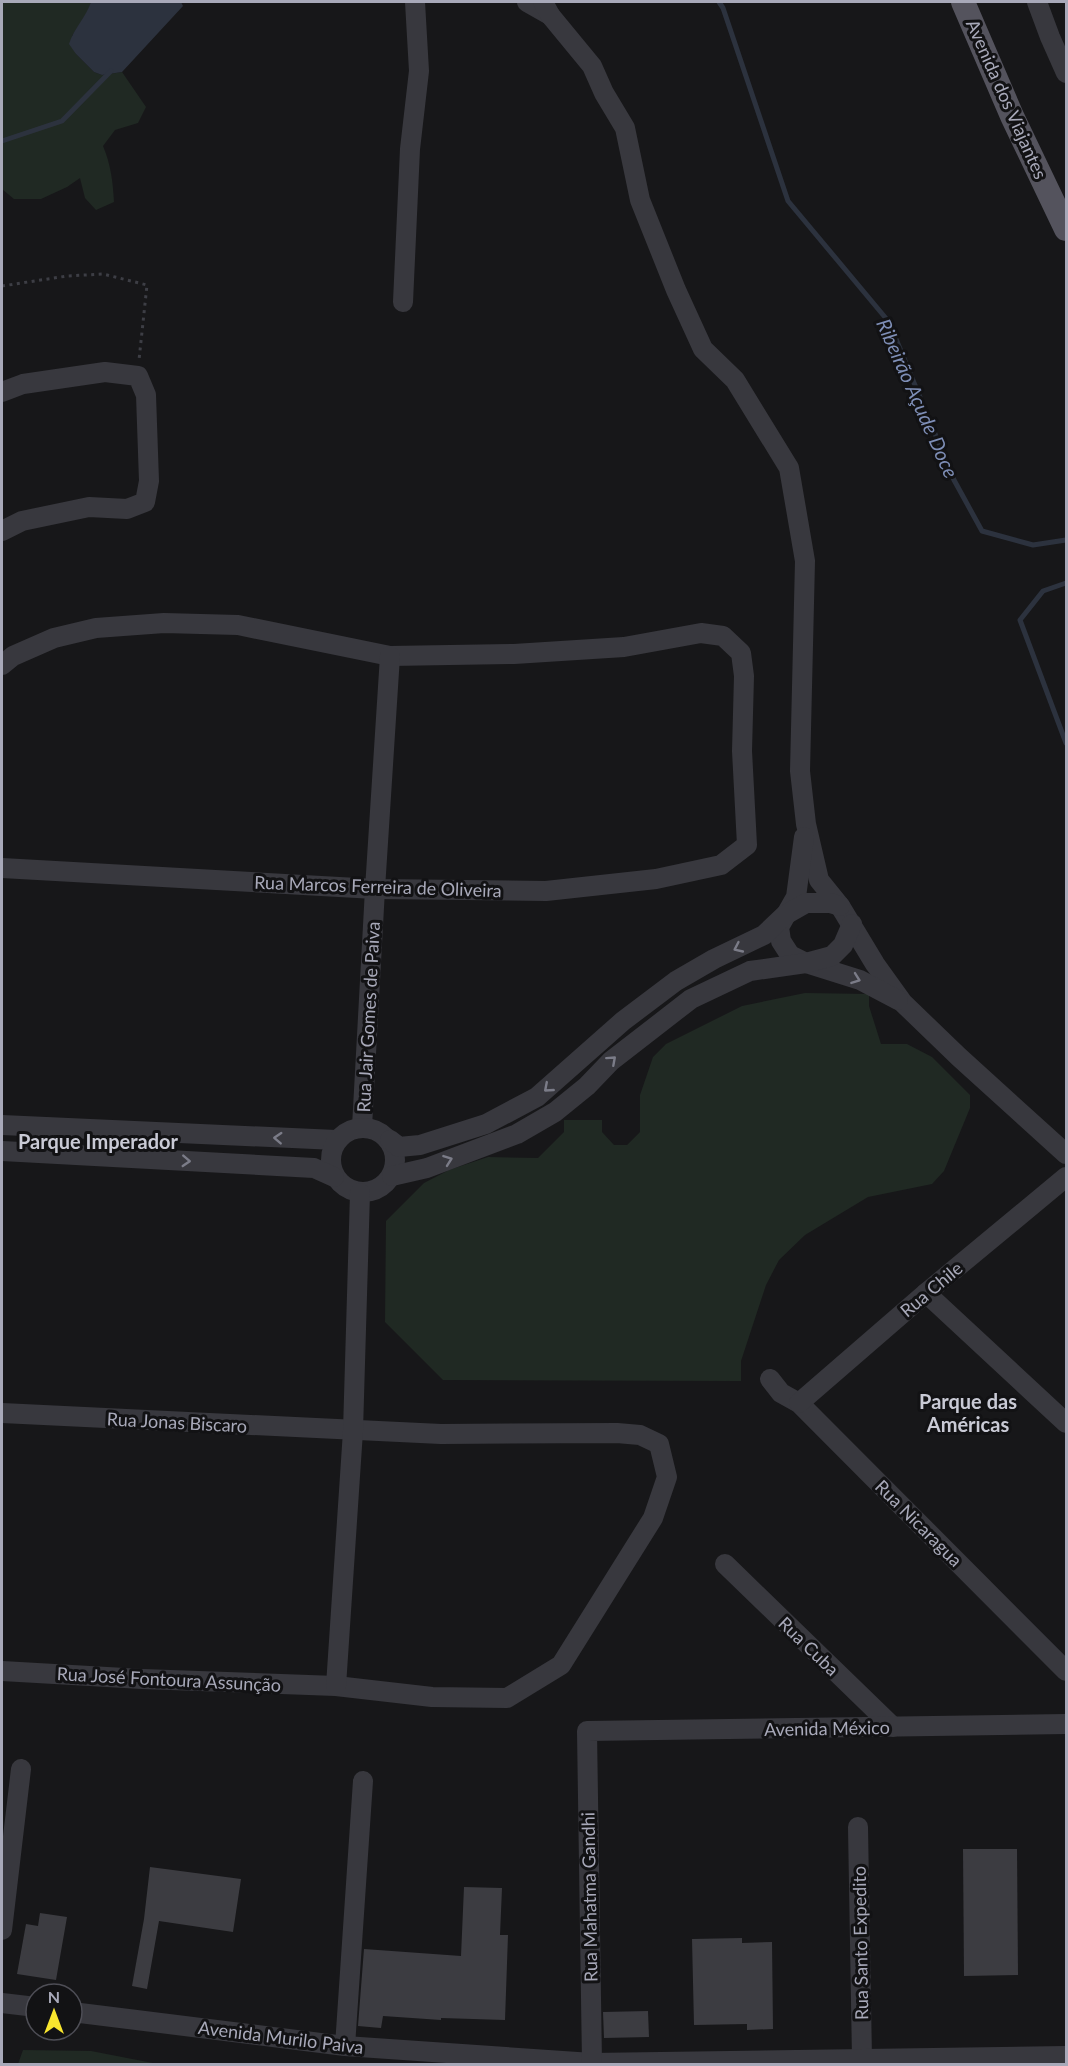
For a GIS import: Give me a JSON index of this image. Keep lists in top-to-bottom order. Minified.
{"streets":{"main road":["Avenida dos Viajantes"],"street":["Rua Marcos Ferreira de Oliveira","Rua Jair Gomes de Paiva","Rua Chile","Rua Jonas Biscaro","Rua Nicaragua","Rua Cuba","Rua José Fontoura Assunção","Avenida México","Rua Mahatma Gandhi","Rua Santo Expedito","Avenida Murilo Paiva"]},"crossings":[["Rua Marcos Ferreira de Oliveira","Rua Jair Gomes de Paiva"],["Rua Chile","Rua Nicaragua"],["Rua Jonas Biscaro","Rua José Fontoura Assunção"],["Rua Cuba","Avenida México"],["Avenida México","Rua Mahatma Gandhi"],["Rua Mahatma Gandhi","Avenida Murilo Paiva"],["Rua Santo Expedito","Avenida Murilo Paiva"]],"districts":["Parque Imperador","Parque das Américas"],"water":["Ribeirão Açude Doce"],"north":"top"}
